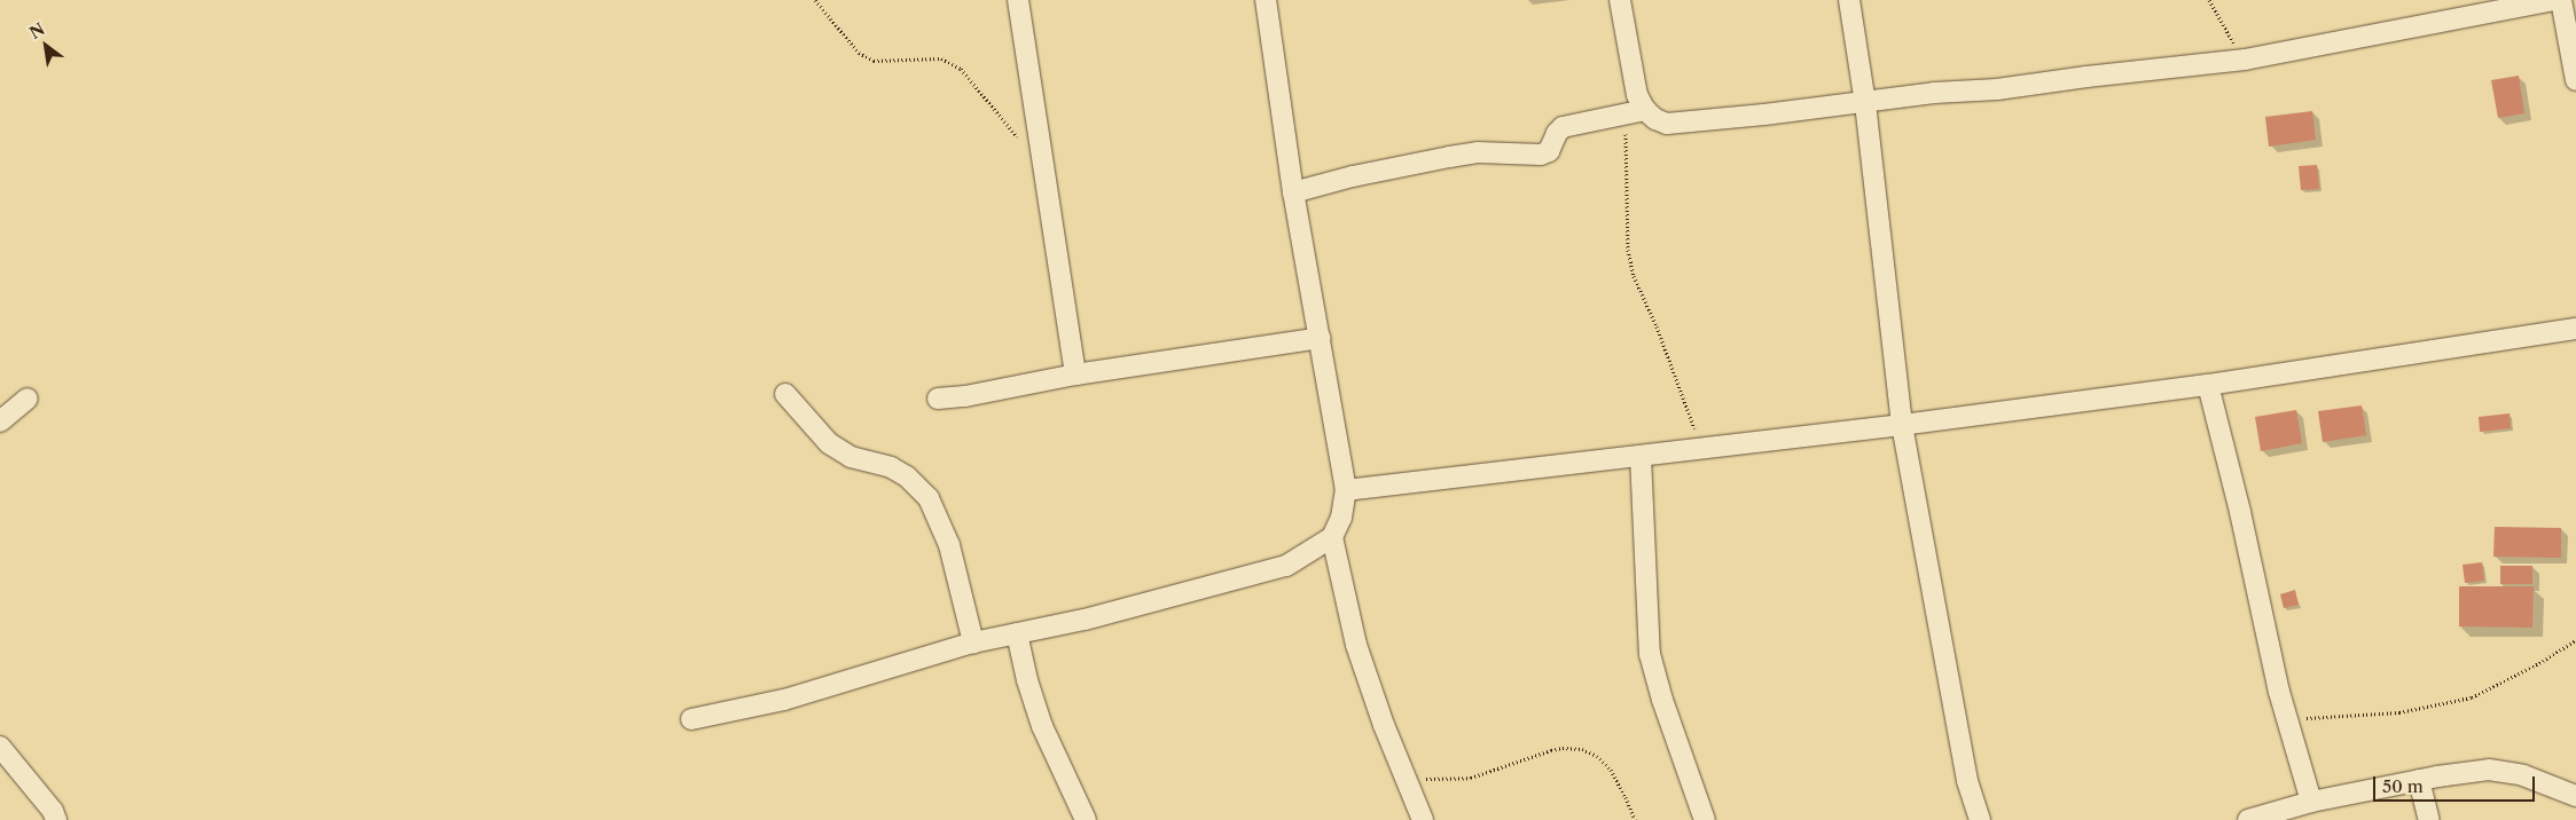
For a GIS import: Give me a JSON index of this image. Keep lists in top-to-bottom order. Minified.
{"scale_bar":"50 m","north":"top left"}
